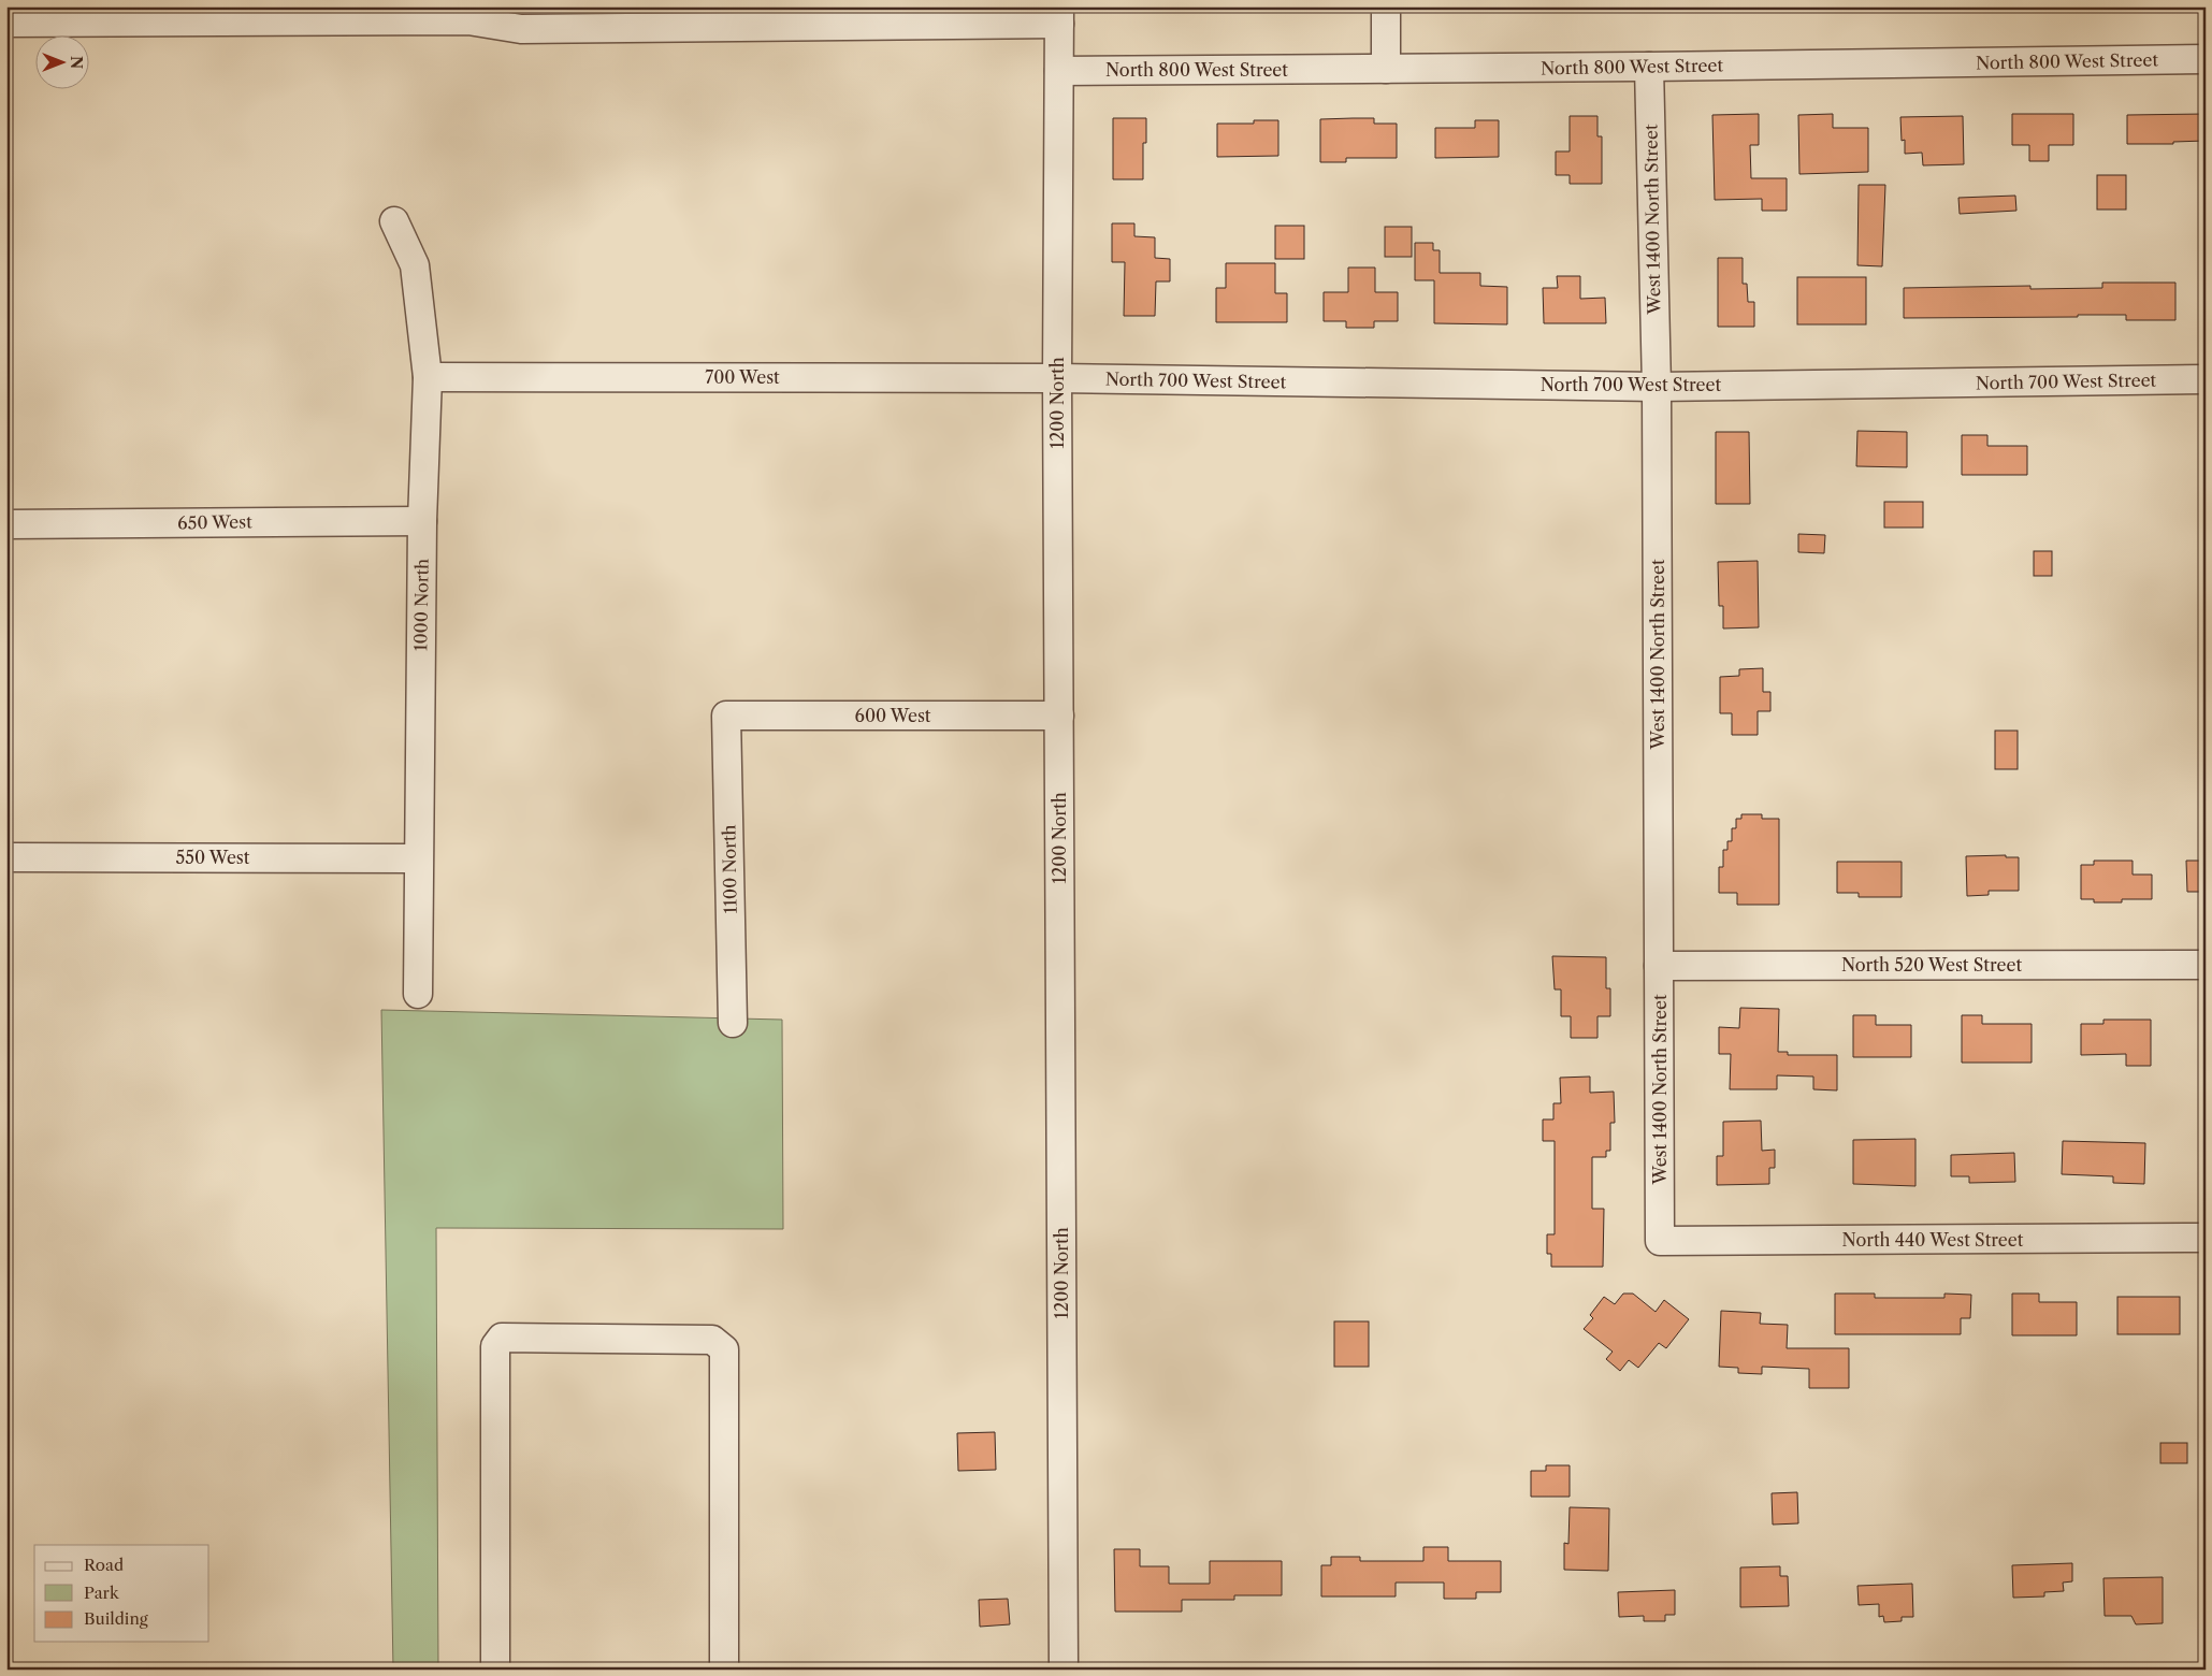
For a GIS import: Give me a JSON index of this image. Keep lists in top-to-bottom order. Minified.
{"streets":{"street":["North 800 West Street","West 1400 North Street","700 West","North 700 West Street","1200 North","650 West","1000 North","600 West","550 West","1100 North","North 520 West Street","North 440 West Street"]},"crossings":[["North 800 West Street","West 1400 North Street"],["North 800 West Street","1200 North"],["West 1400 North Street","North 700 West Street"],["West 1400 North Street","North 520 West Street"],["West 1400 North Street","North 440 West Street"],["700 West","North 700 West Street"],["700 West","1200 North"],["700 West","1000 North"],["North 700 West Street","1200 North"],["1200 North","600 West"],["650 West","1000 North"],["1000 North","550 West"],["600 West","1100 North"]],"legend":["Road","Park","Building"],"north":"right"}
